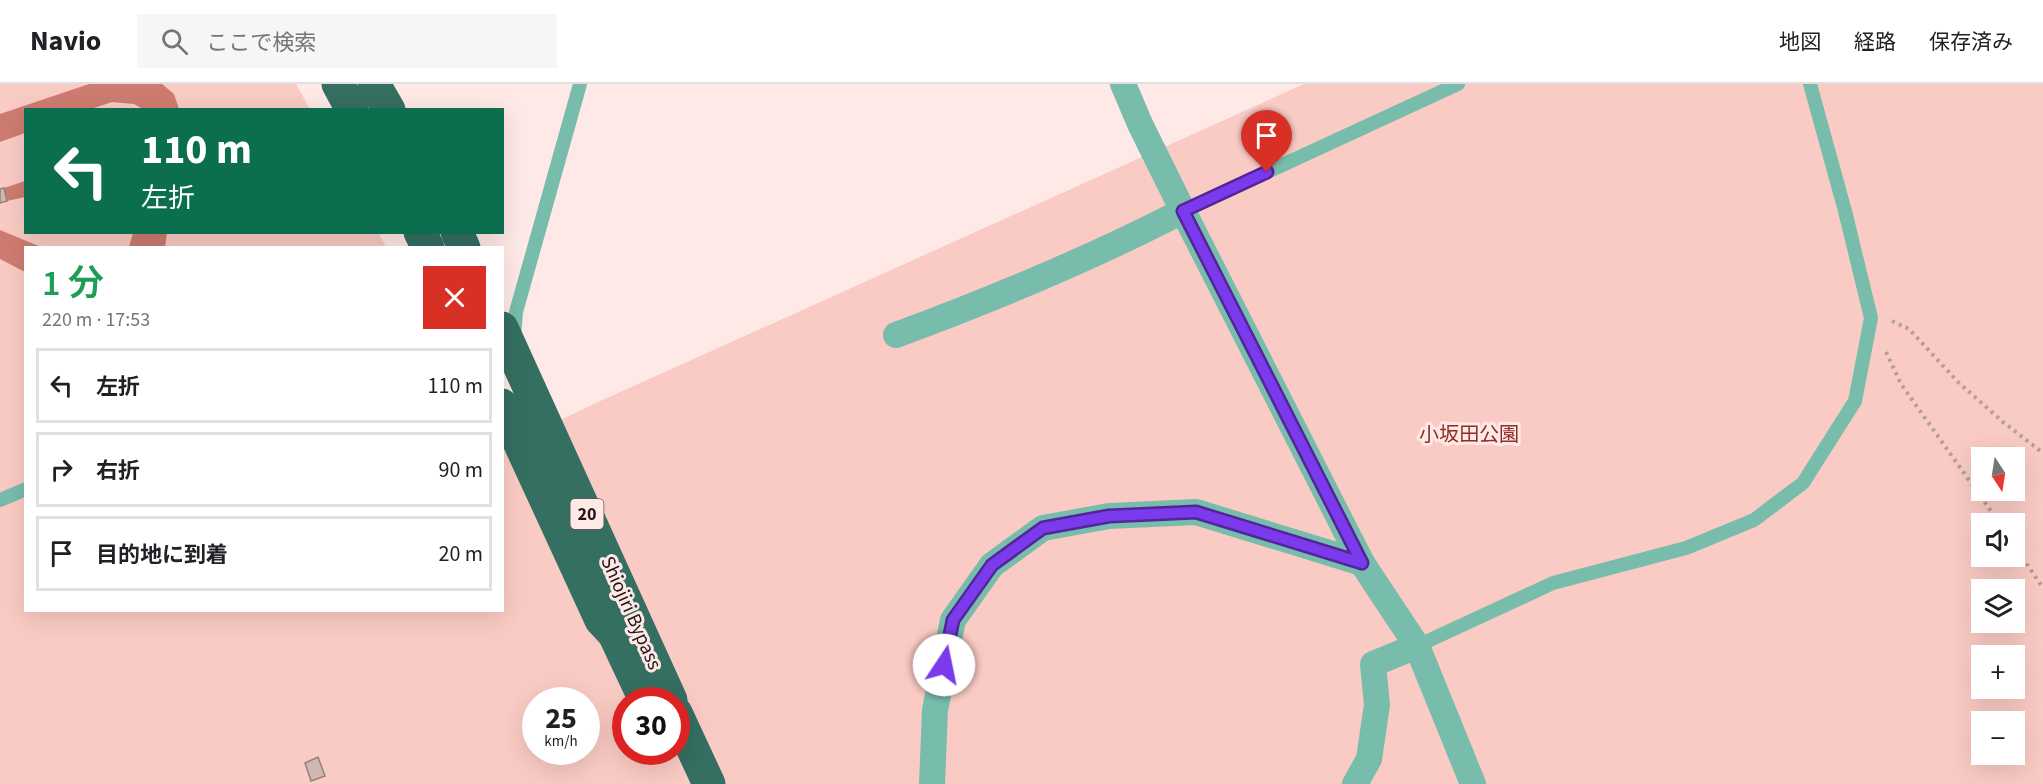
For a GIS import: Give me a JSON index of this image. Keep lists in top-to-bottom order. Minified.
{"streets":{"highway":["20","Shiojiri Bypass"]},"parks":["小坂田公園"],"north":"bottom","page":{"header":"Navio","search":"ここで検索","nav":["地図","経路","保存済み"],"turn":["110 m","左折"],"heading":["1 分","220 m · 17:53"],"list":[{"name":"左折","value":"110 m"},{"name":"右折","value":"90 m"},{"name":"目的地に到着","value":"20 m"}],"map_buttons":["+","−"],"speed":"25 km/h","limit":"30"}}
